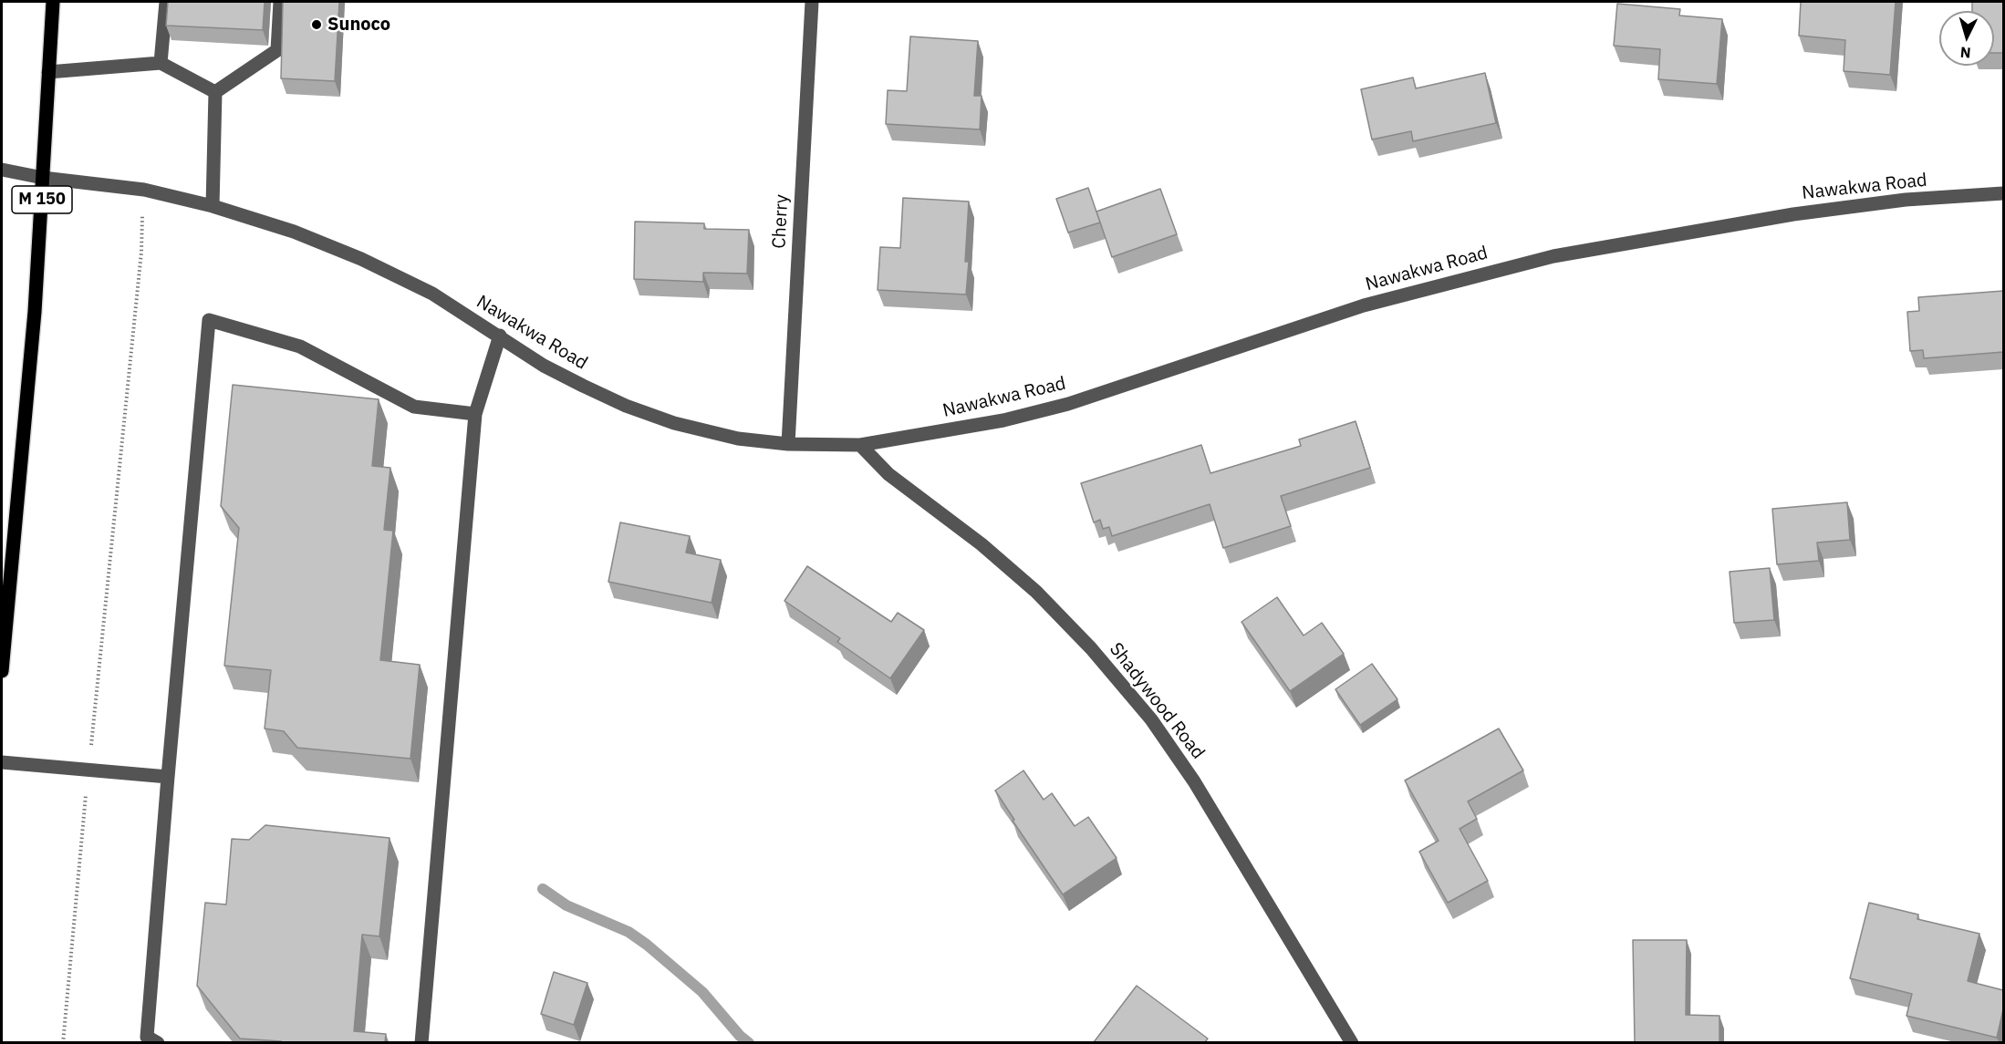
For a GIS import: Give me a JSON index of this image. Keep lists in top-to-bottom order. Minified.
{"streets":{"main road":["M 150"],"street":["Nawakwa Road","Cherry","Shadywood Road"]},"crossings":[["Nawakwa Road","M 150"],["Nawakwa Road","Cherry"],["Nawakwa Road","Shadywood Road"]],"places":["Sunoco"],"north":"bottom"}
